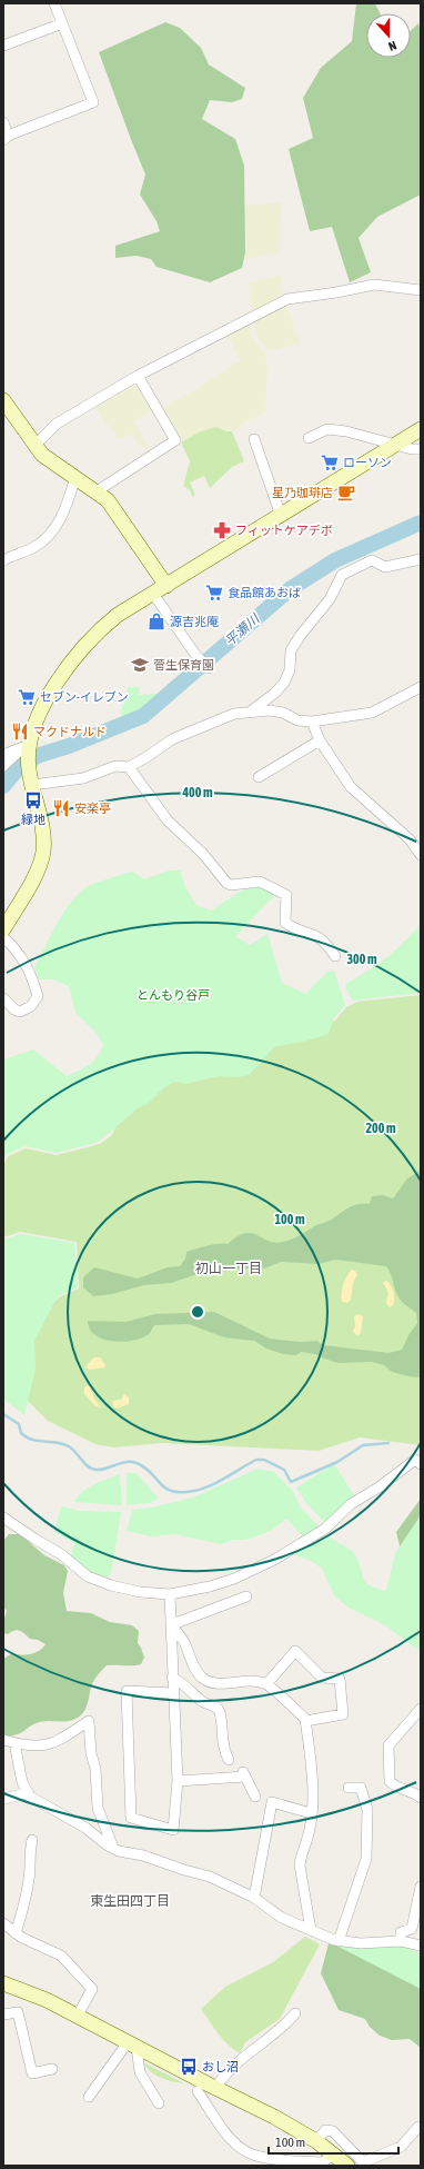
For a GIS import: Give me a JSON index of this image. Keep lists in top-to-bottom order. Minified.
{"districts":["初山一丁目","東生田四丁目"],"water":["平瀬川"],"parks":["とんもり谷戸"],"places":{"supermarket":["ローソン","食品館あおば","セブン-イレブン"],"cafe":["星乃珈琲店"],"pharmacy":["フィットケアデポ"],"shop":["源吉兆庵"],"school or university":["菅生保育園"],"restaurant":["マクドナルド","安楽亭"],"bus stop":["緑地","おし沼"]},"scale_bar":"100 m","north":"bottom","rings":["400 m","300 m","200 m","100 m"]}
